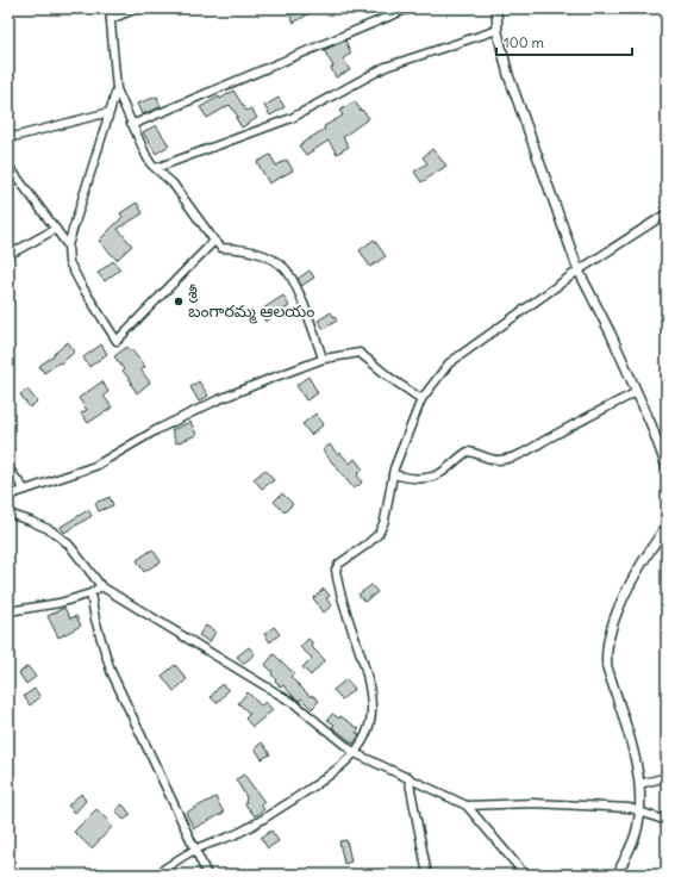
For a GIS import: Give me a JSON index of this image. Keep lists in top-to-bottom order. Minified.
{"places":["శ్రీ బంగారమ్మ ఆలయం"],"scale_bar":"100 m"}
